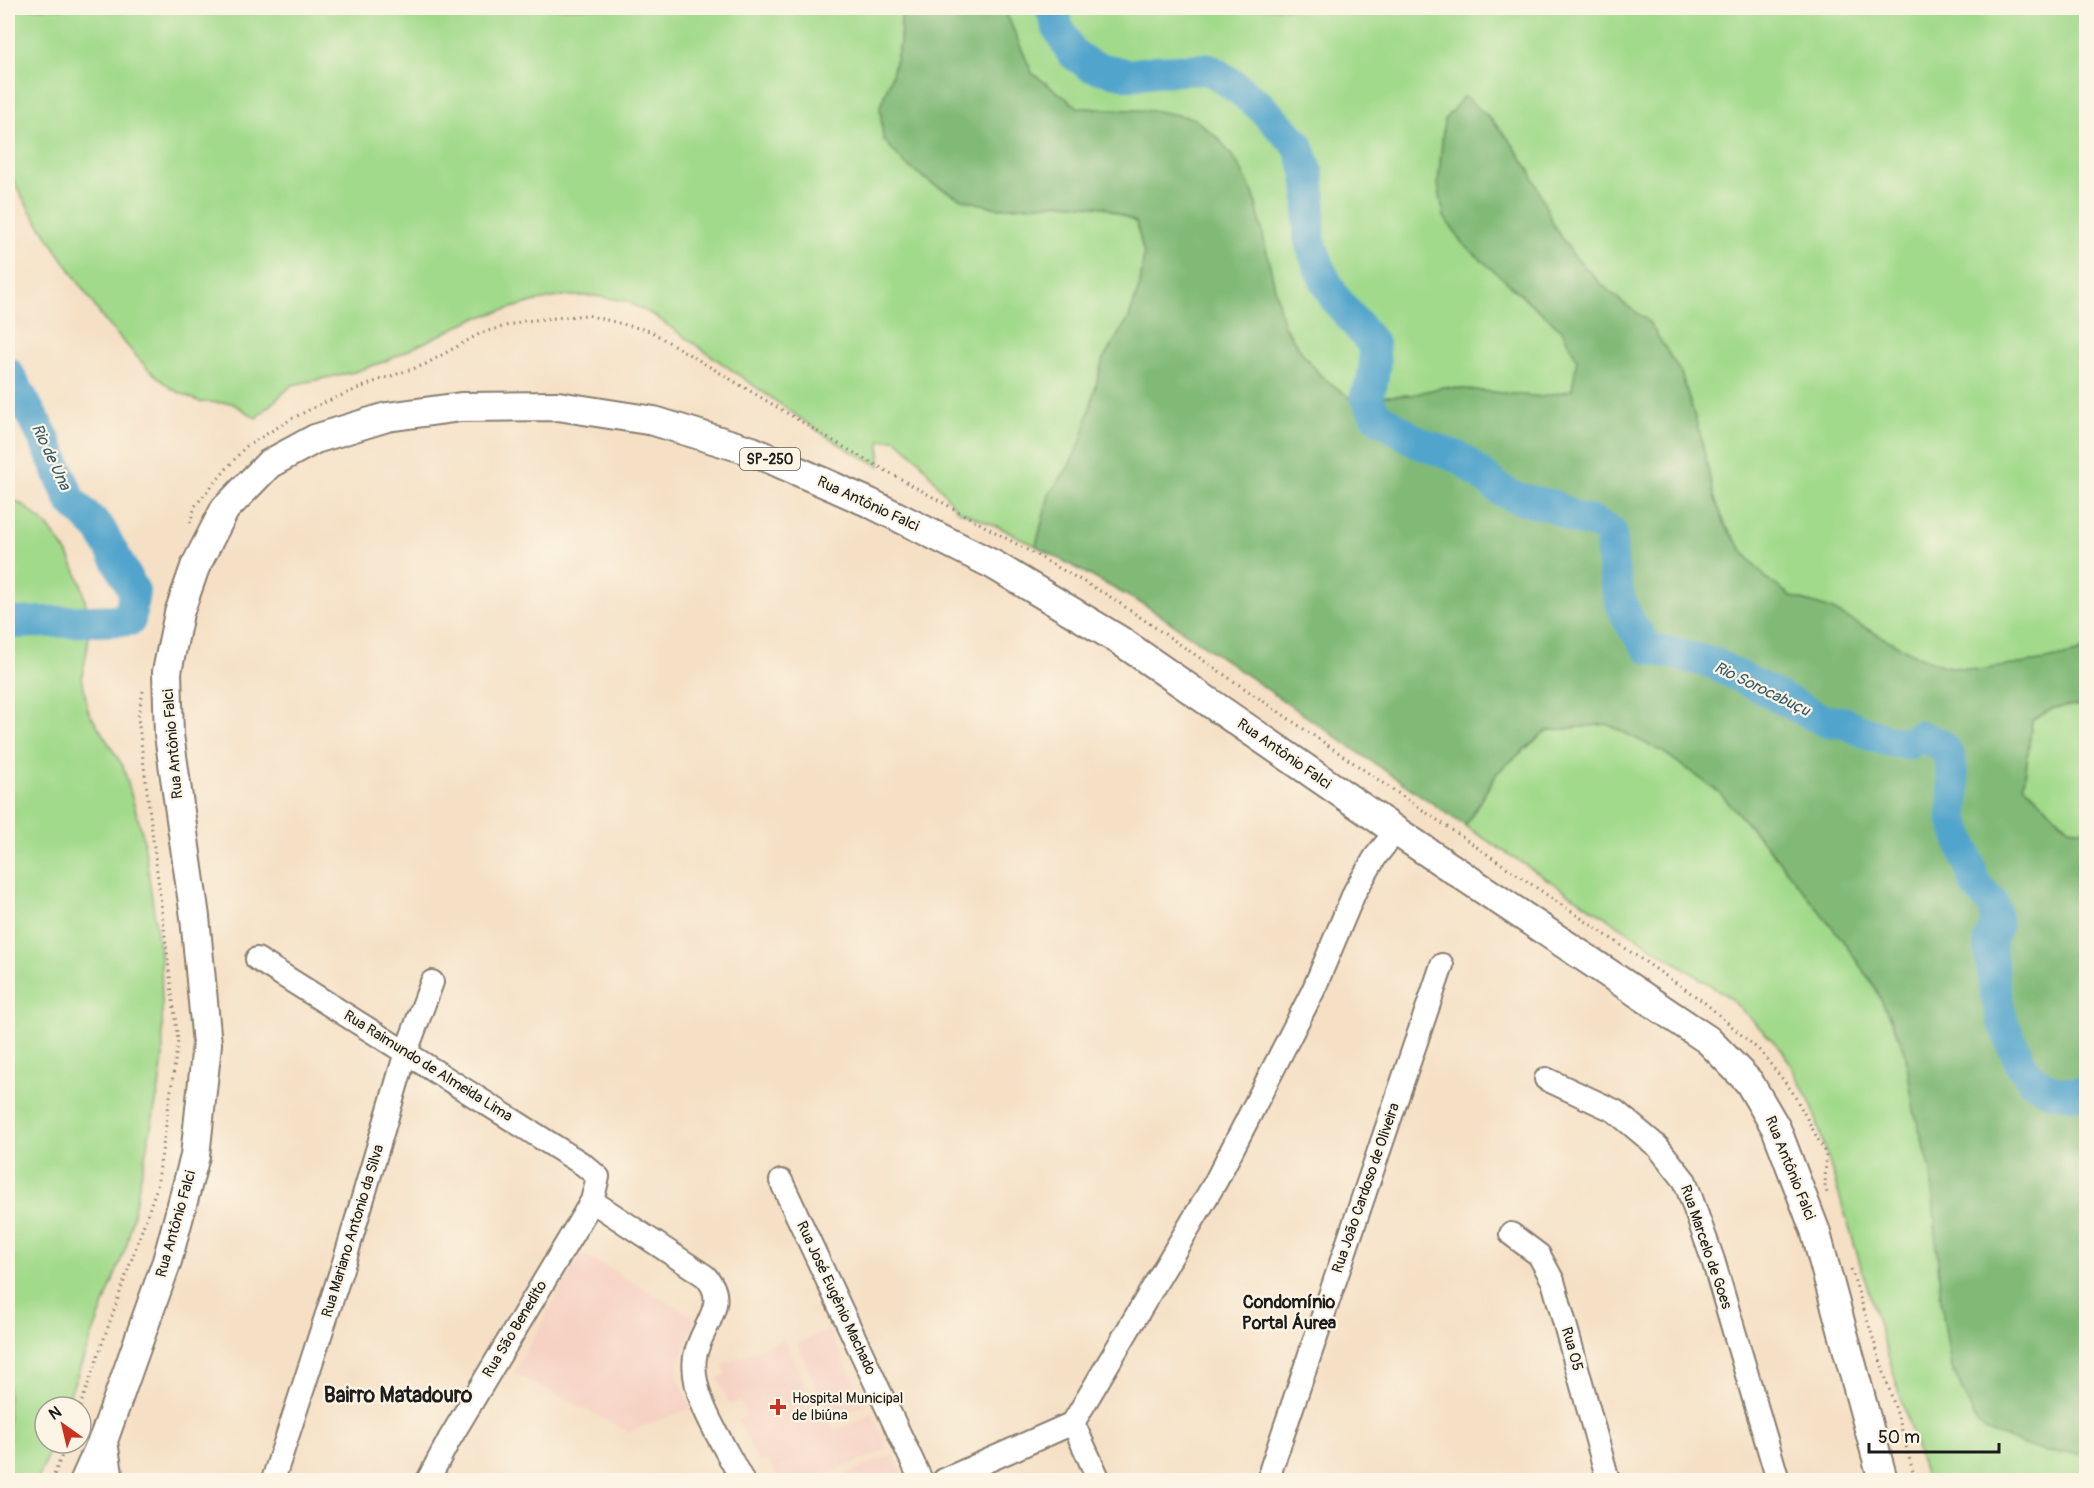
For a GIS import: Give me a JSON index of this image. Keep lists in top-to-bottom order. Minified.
{"streets":{"main road":["SP-250","Rua Antônio Falci"],"street":["Rua Raimundo de Almeida Lima","Rua João Cardoso de Oliveira","Rua Mariano Antonio da Silva","Rua Marcelo de Goes","Rua José Eugênio Machado","Rua São Benedito","Rua 05"]},"crossings":[["Rua Raimundo de Almeida Lima","Rua Mariano Antonio da Silva"],["Rua Raimundo de Almeida Lima","Rua São Benedito"]],"districts":["Condomínio Portal Áurea","Bairro Matadouro"],"water":["Rio de Una","Rio Sorocabuçu"],"places":{"health":["Hospital Municipal de Ibiúna"]},"scale_bar":"50 m","north":"top left"}
